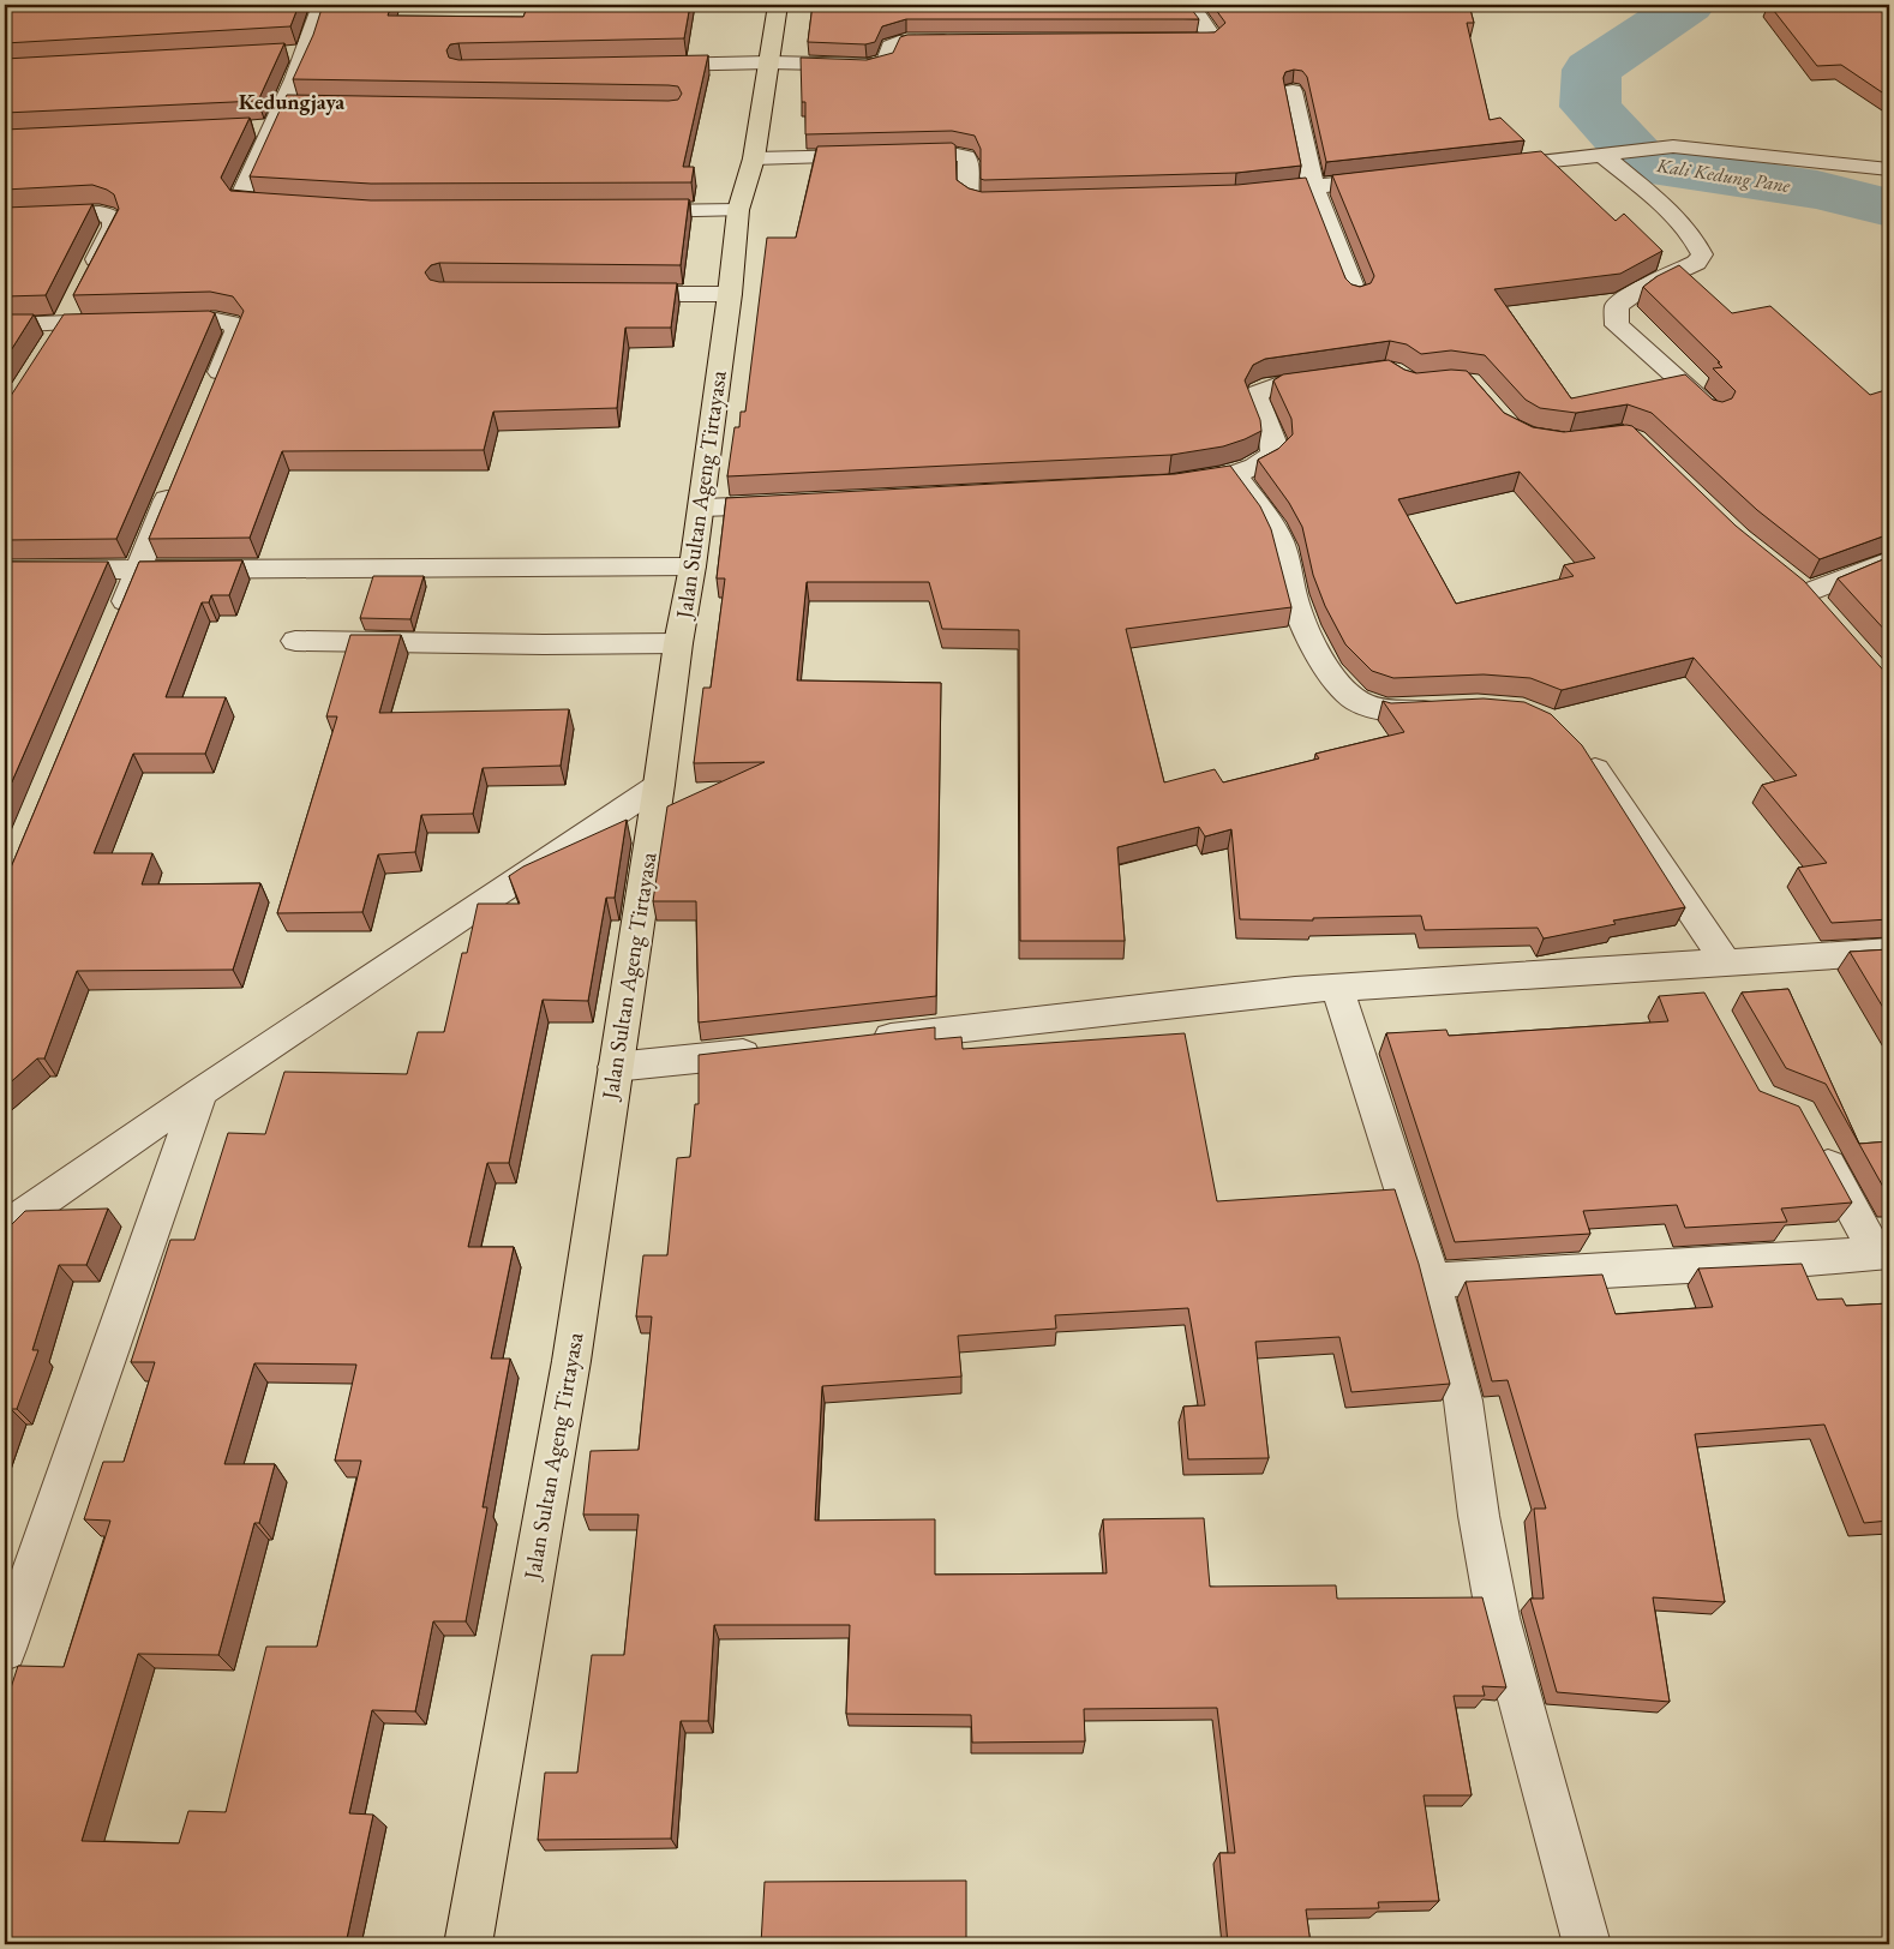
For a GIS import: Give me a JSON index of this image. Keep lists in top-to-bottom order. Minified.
{"streets":{"main road":["Jalan Sultan Ageng Tirtayasa"]},"districts":["Kedungjaya"],"water":["Kali Kedung Pane"]}
